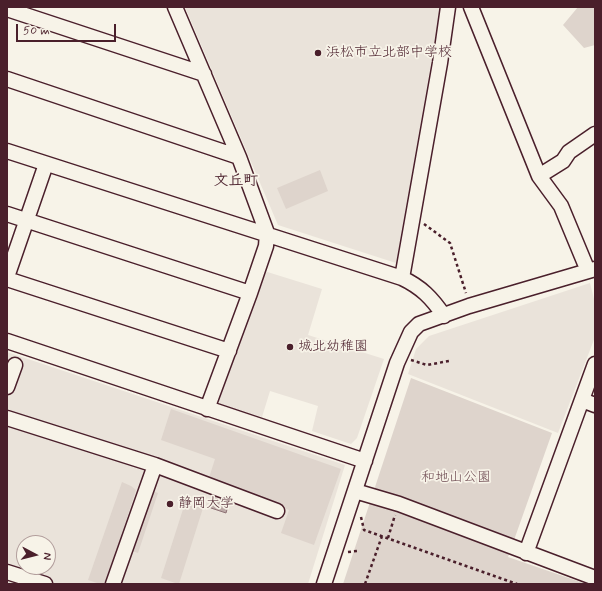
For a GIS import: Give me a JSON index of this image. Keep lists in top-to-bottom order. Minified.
{"districts":["文丘町"],"parks":["和地山公園"],"places":["浜松市立北部中学校","城北幼稚園","静岡大学"],"scale_bar":"50 m","north":"right"}
